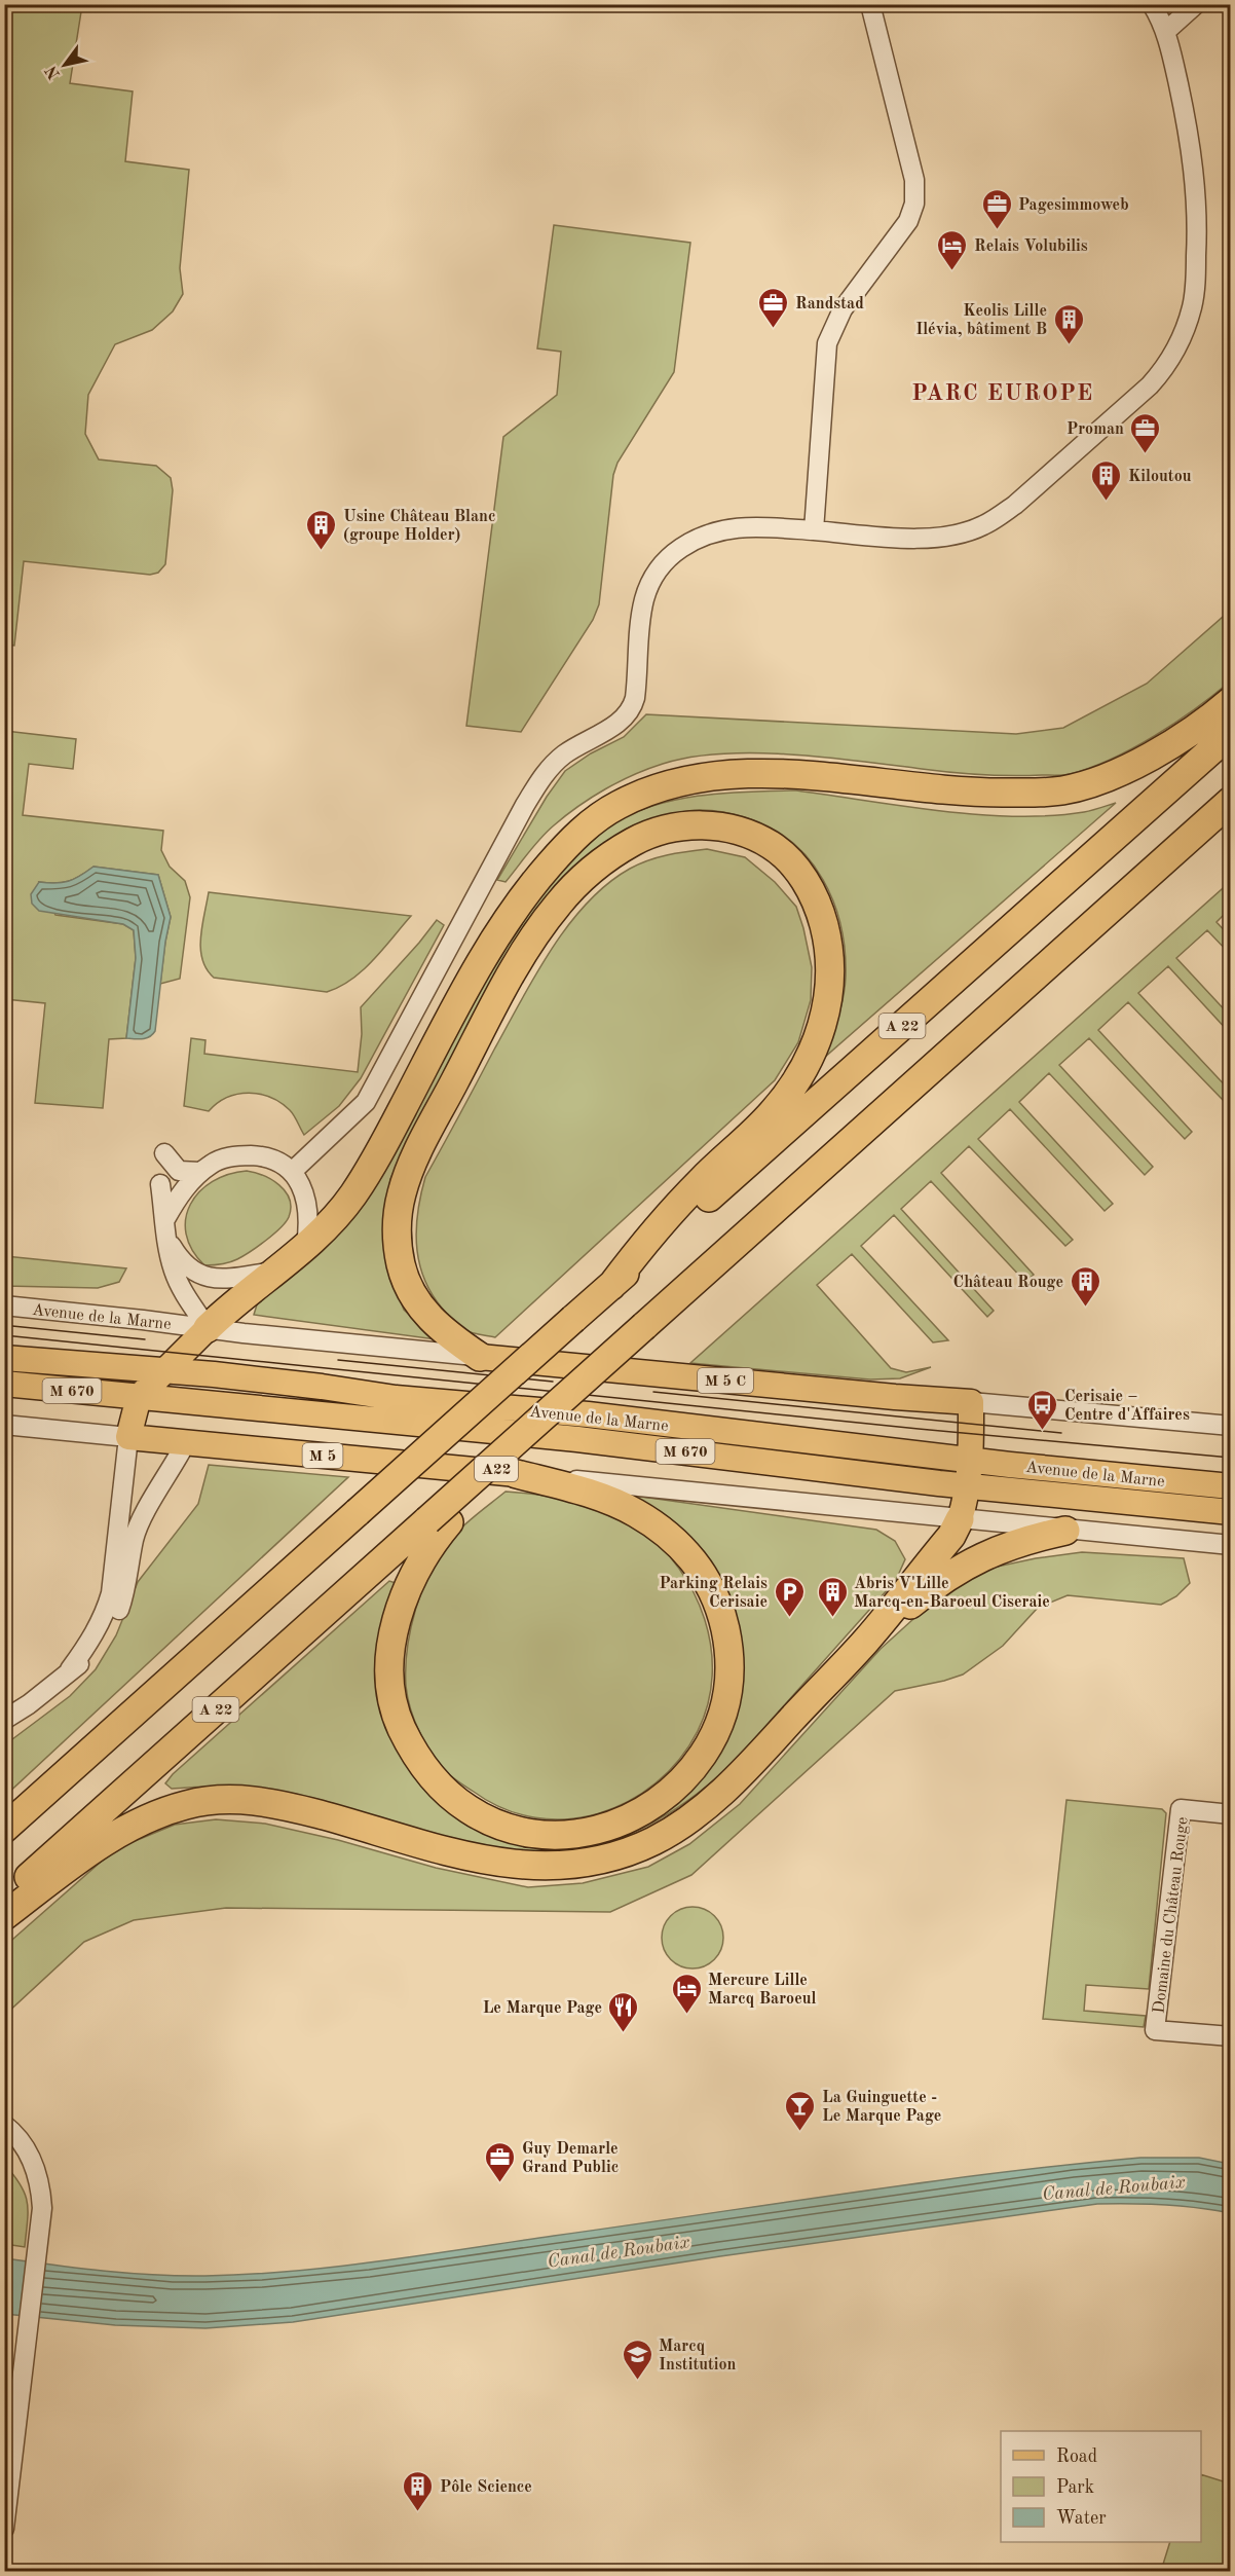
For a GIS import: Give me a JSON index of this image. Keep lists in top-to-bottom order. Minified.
{"streets":{"highway":["A 22","A22"],"main road":["Avenue de la Marne","M 5 C","M 670","M 5"],"street":["Domaine du Château Rouge"]},"crossings":[["A 22","A22"]],"districts":["PARC EUROPE"],"water":["Canal de Roubaix"],"places":{"office":["Pagesimmoweb","Randstad","Proman","Guy Demarle Grand Public"],"hotel":["Relais Volubilis","Mercure Lille Marcq Baroeul"],"building":["Keolis Lille Ilévia, bâtiment B","Kiloutou","Usine Château Blanc (groupe Holder)","Château Rouge","Abris V'Lille Marcq-en-Baroeul Ciseraie","Pôle Science"],"bus stop":["Cerisaie – Centre d'Affaires"],"parking":["Parking Relais Cerisaie"],"restaurant":["Le Marque Page"],"bar":["La Guinguette - Le Marque Page"],"school or university":["Marcq Institution"]},"legend":["Road","Park","Water"],"north":"bottom left"}
